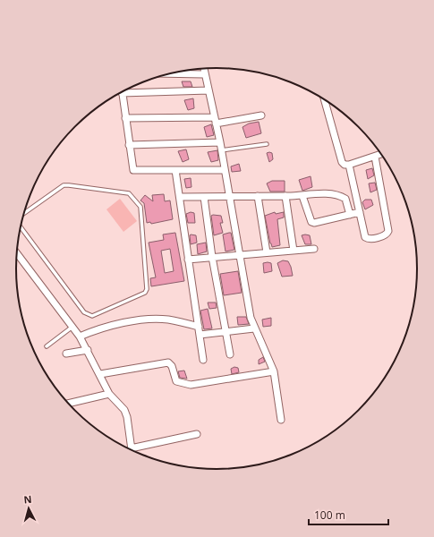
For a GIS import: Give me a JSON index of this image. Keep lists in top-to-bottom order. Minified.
{"scale_bar":"100 m","north":"top"}
